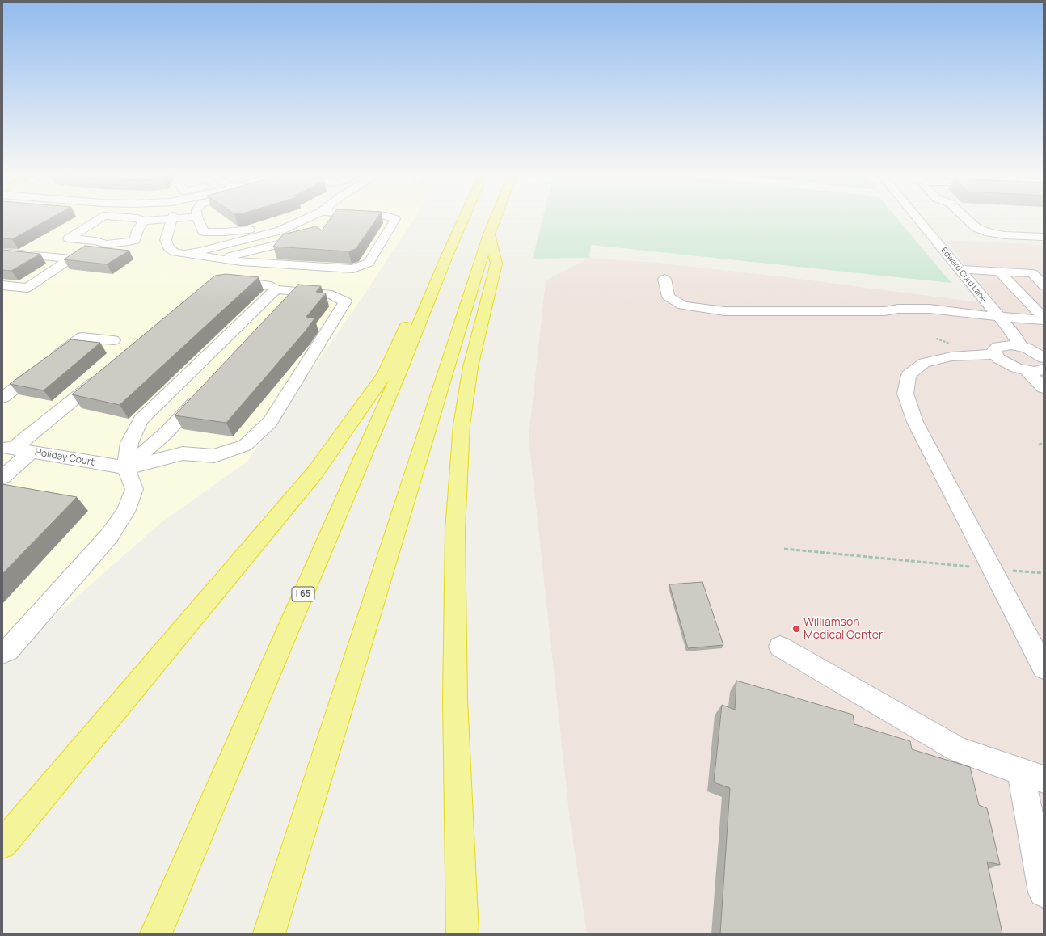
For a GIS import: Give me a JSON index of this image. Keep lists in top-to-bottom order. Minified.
{"streets":{"highway":["I 65"],"street":["Edward Curd Lane","Holiday Court"]},"places":["Williamson Medical Center"]}
